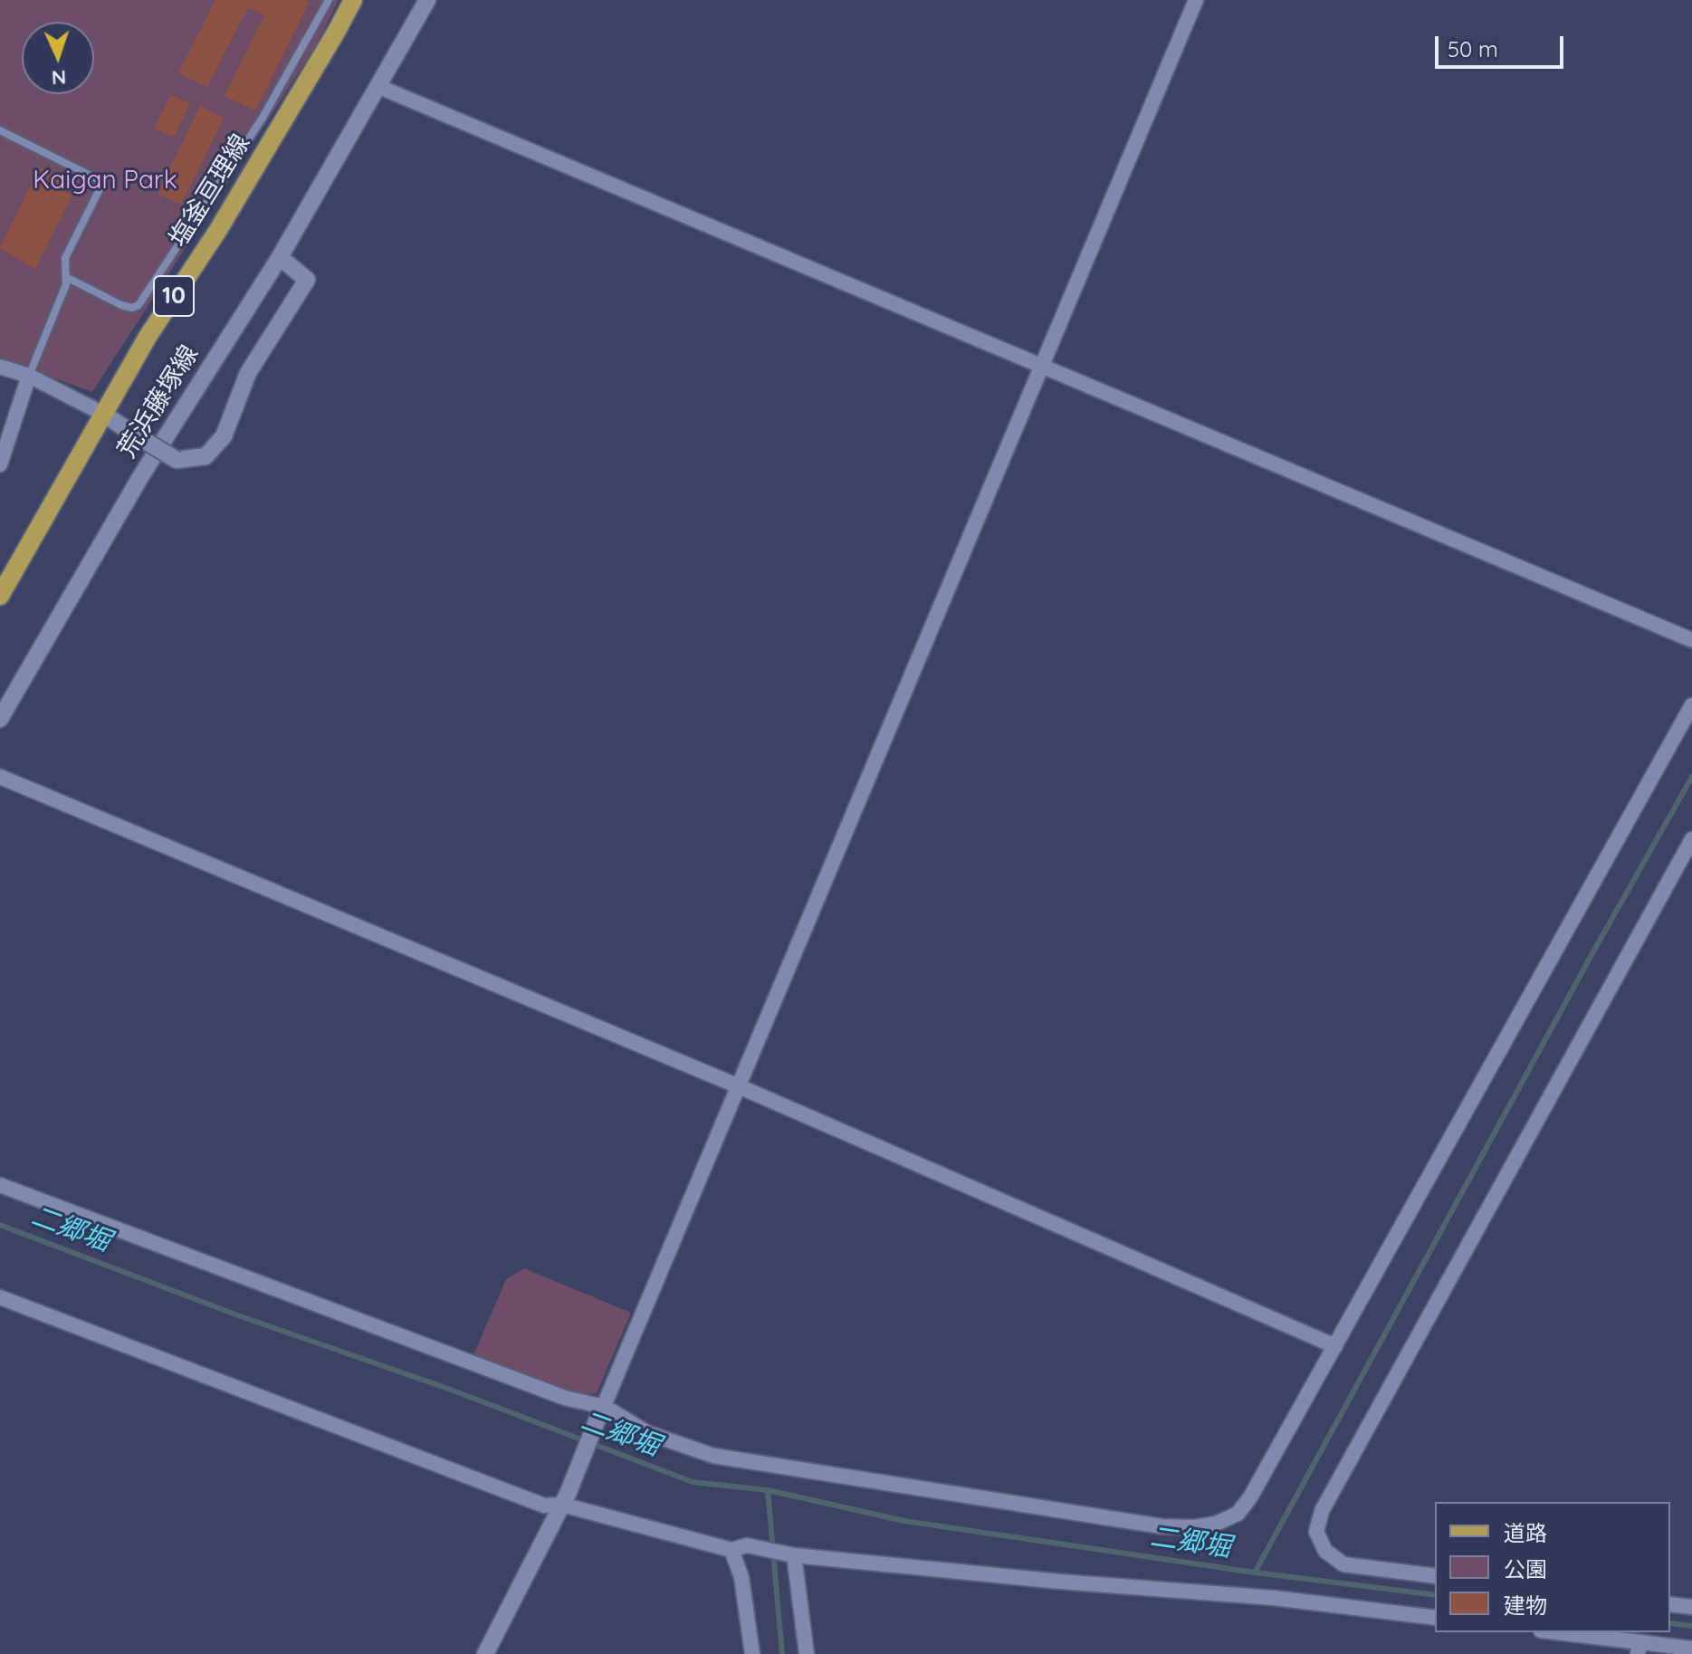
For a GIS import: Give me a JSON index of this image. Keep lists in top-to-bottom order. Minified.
{"streets":{"main road":["塩釜亘理線","10"],"street":["荒浜藤塚線"]},"water":["二郷堀"],"parks":["Kaigan Park"],"legend":["道路","公園","建物"],"scale_bar":"50 m","north":"bottom"}
